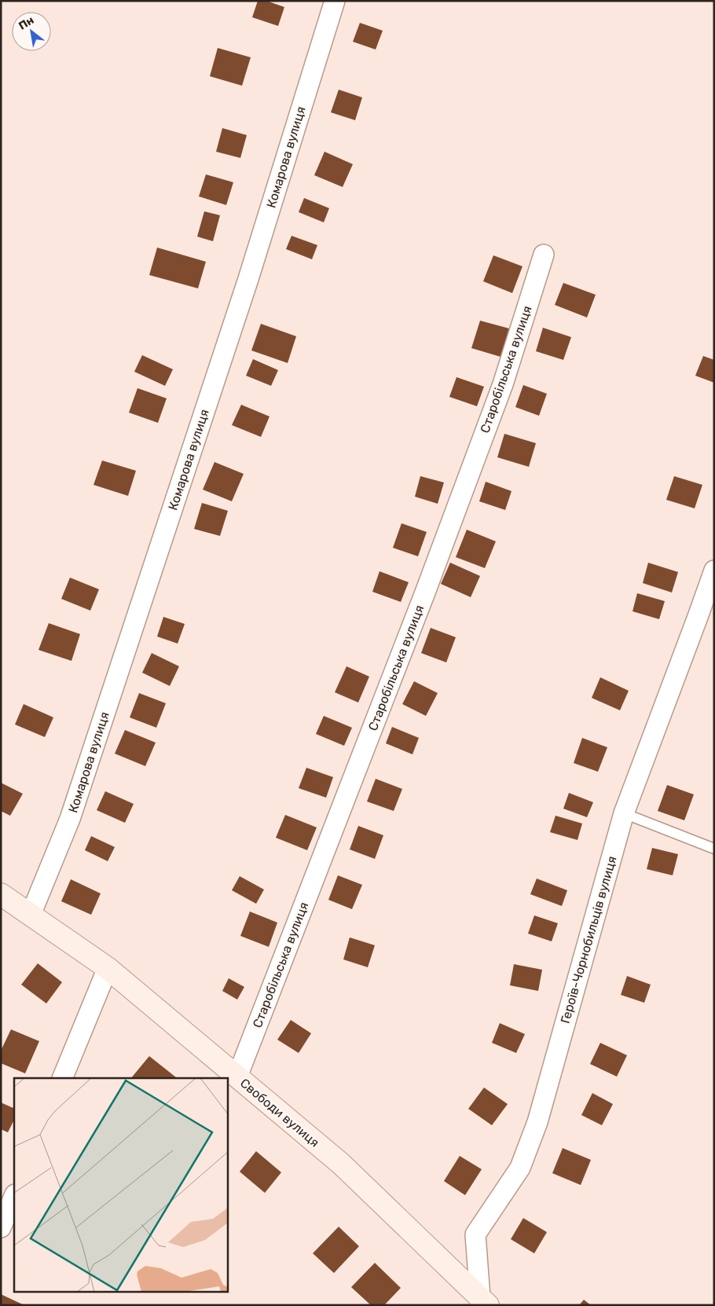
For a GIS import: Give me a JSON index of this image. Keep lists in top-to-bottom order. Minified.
{"streets":{"street":["Комарова вулиця","Старобільська вулиця","Героїв-Чорнобильців вулиця","Свободи вулиця"]},"crossings":[["Комарова вулиця","Свободи вулиця"],["Старобільська вулиця","Свободи вулиця"],["Героїв-Чорнобильців вулиця","Свободи вулиця"]],"north":"top left"}
